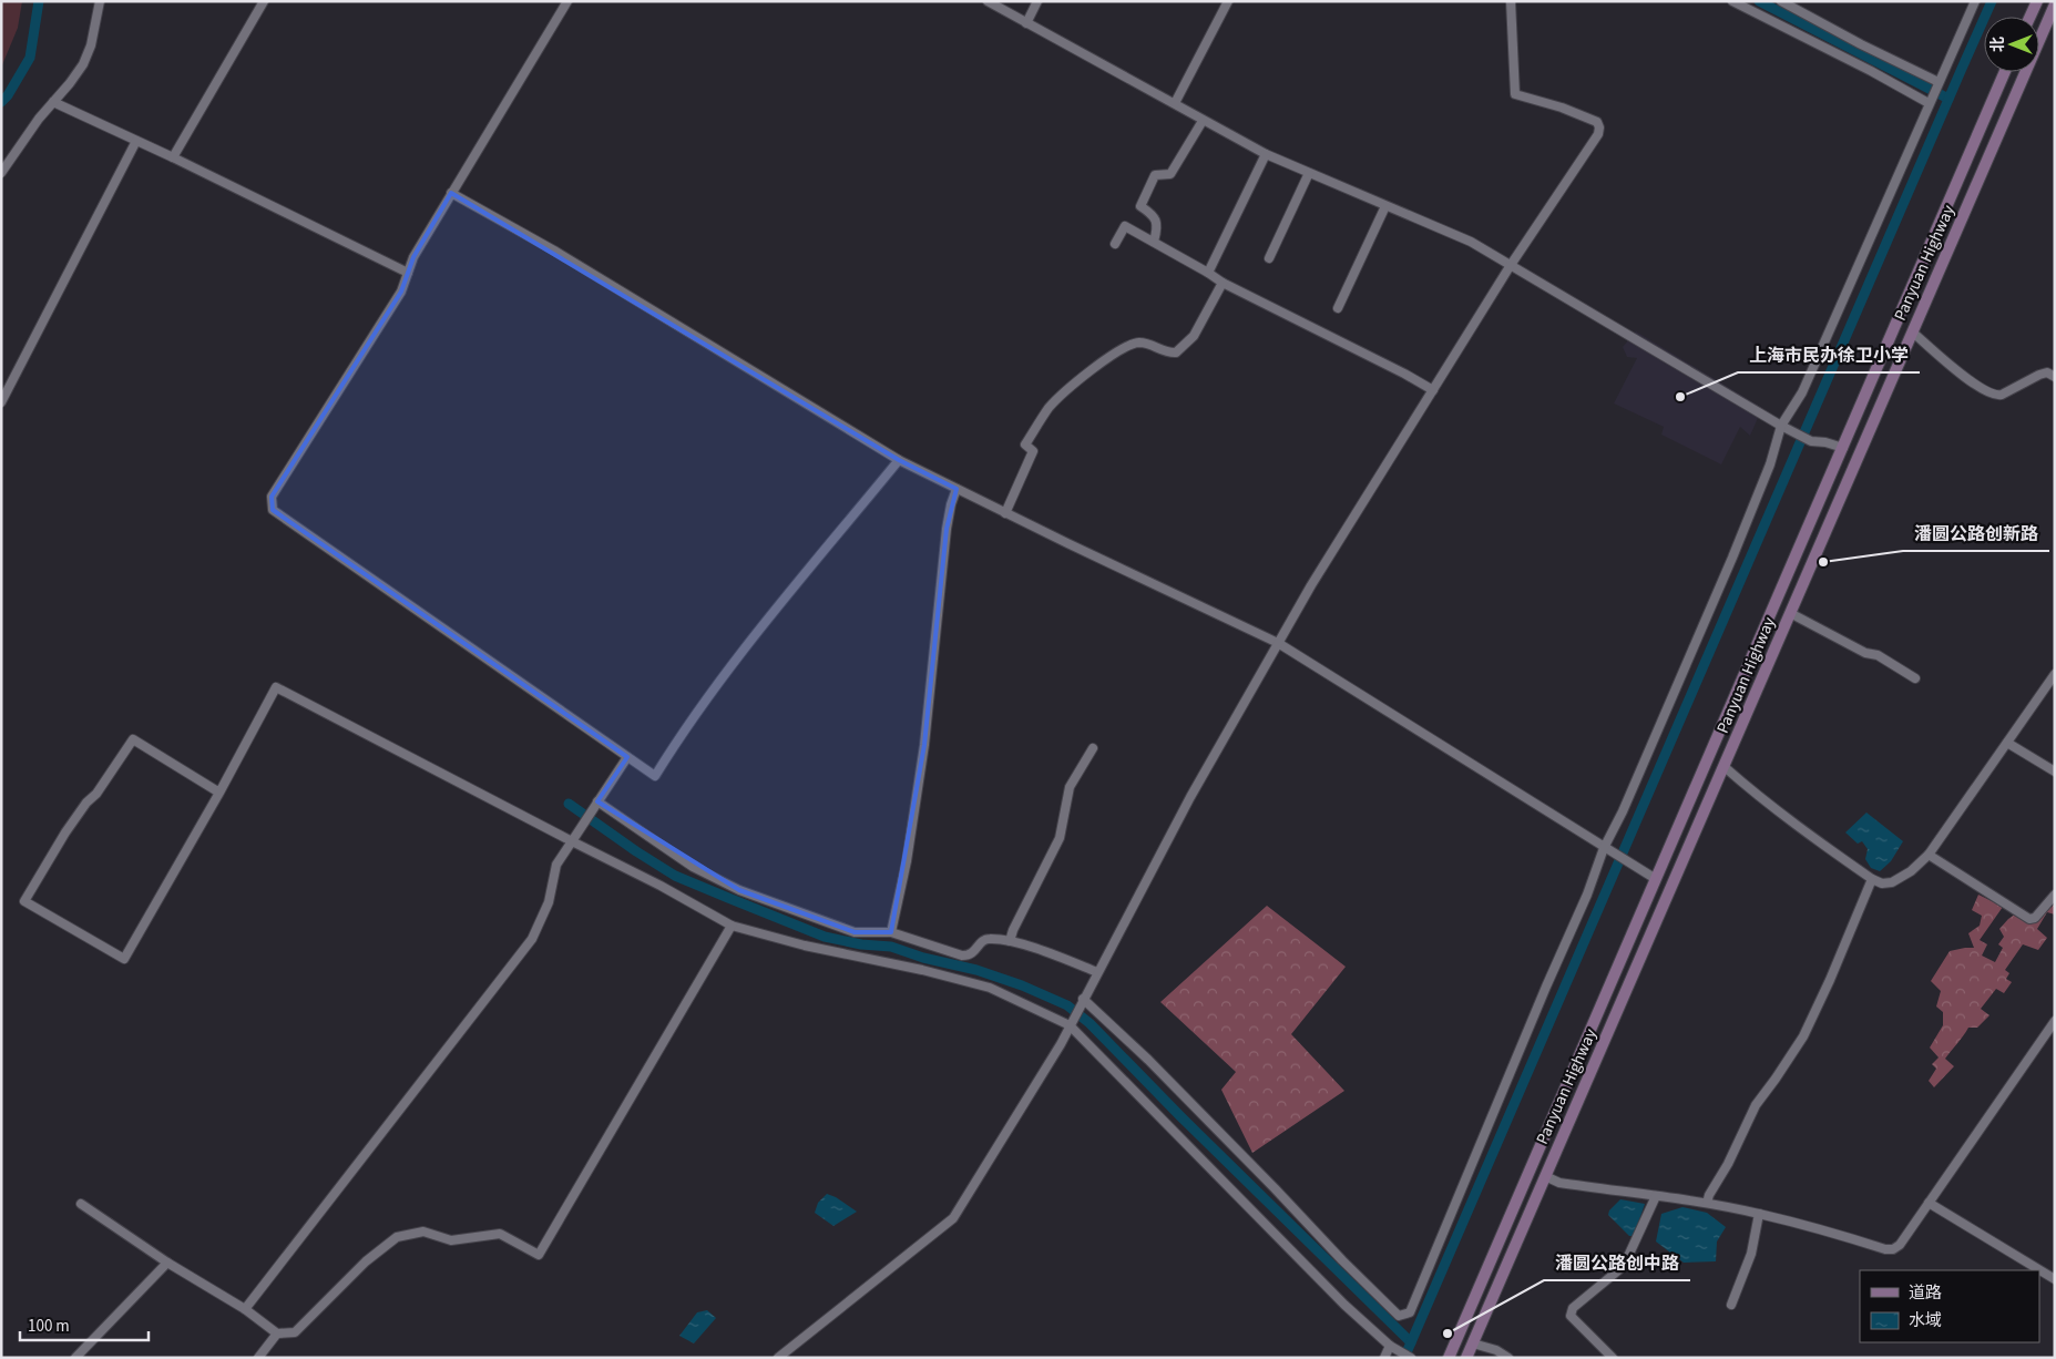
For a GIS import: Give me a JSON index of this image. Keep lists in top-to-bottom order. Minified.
{"streets":{"main road":["Panyuan Highway"]},"places":["上海市民办徐卫小学","潘圆公路创新路","潘圆公路创中路"],"legend":["道路","水域"],"scale_bar":"100 m","north":"left"}
